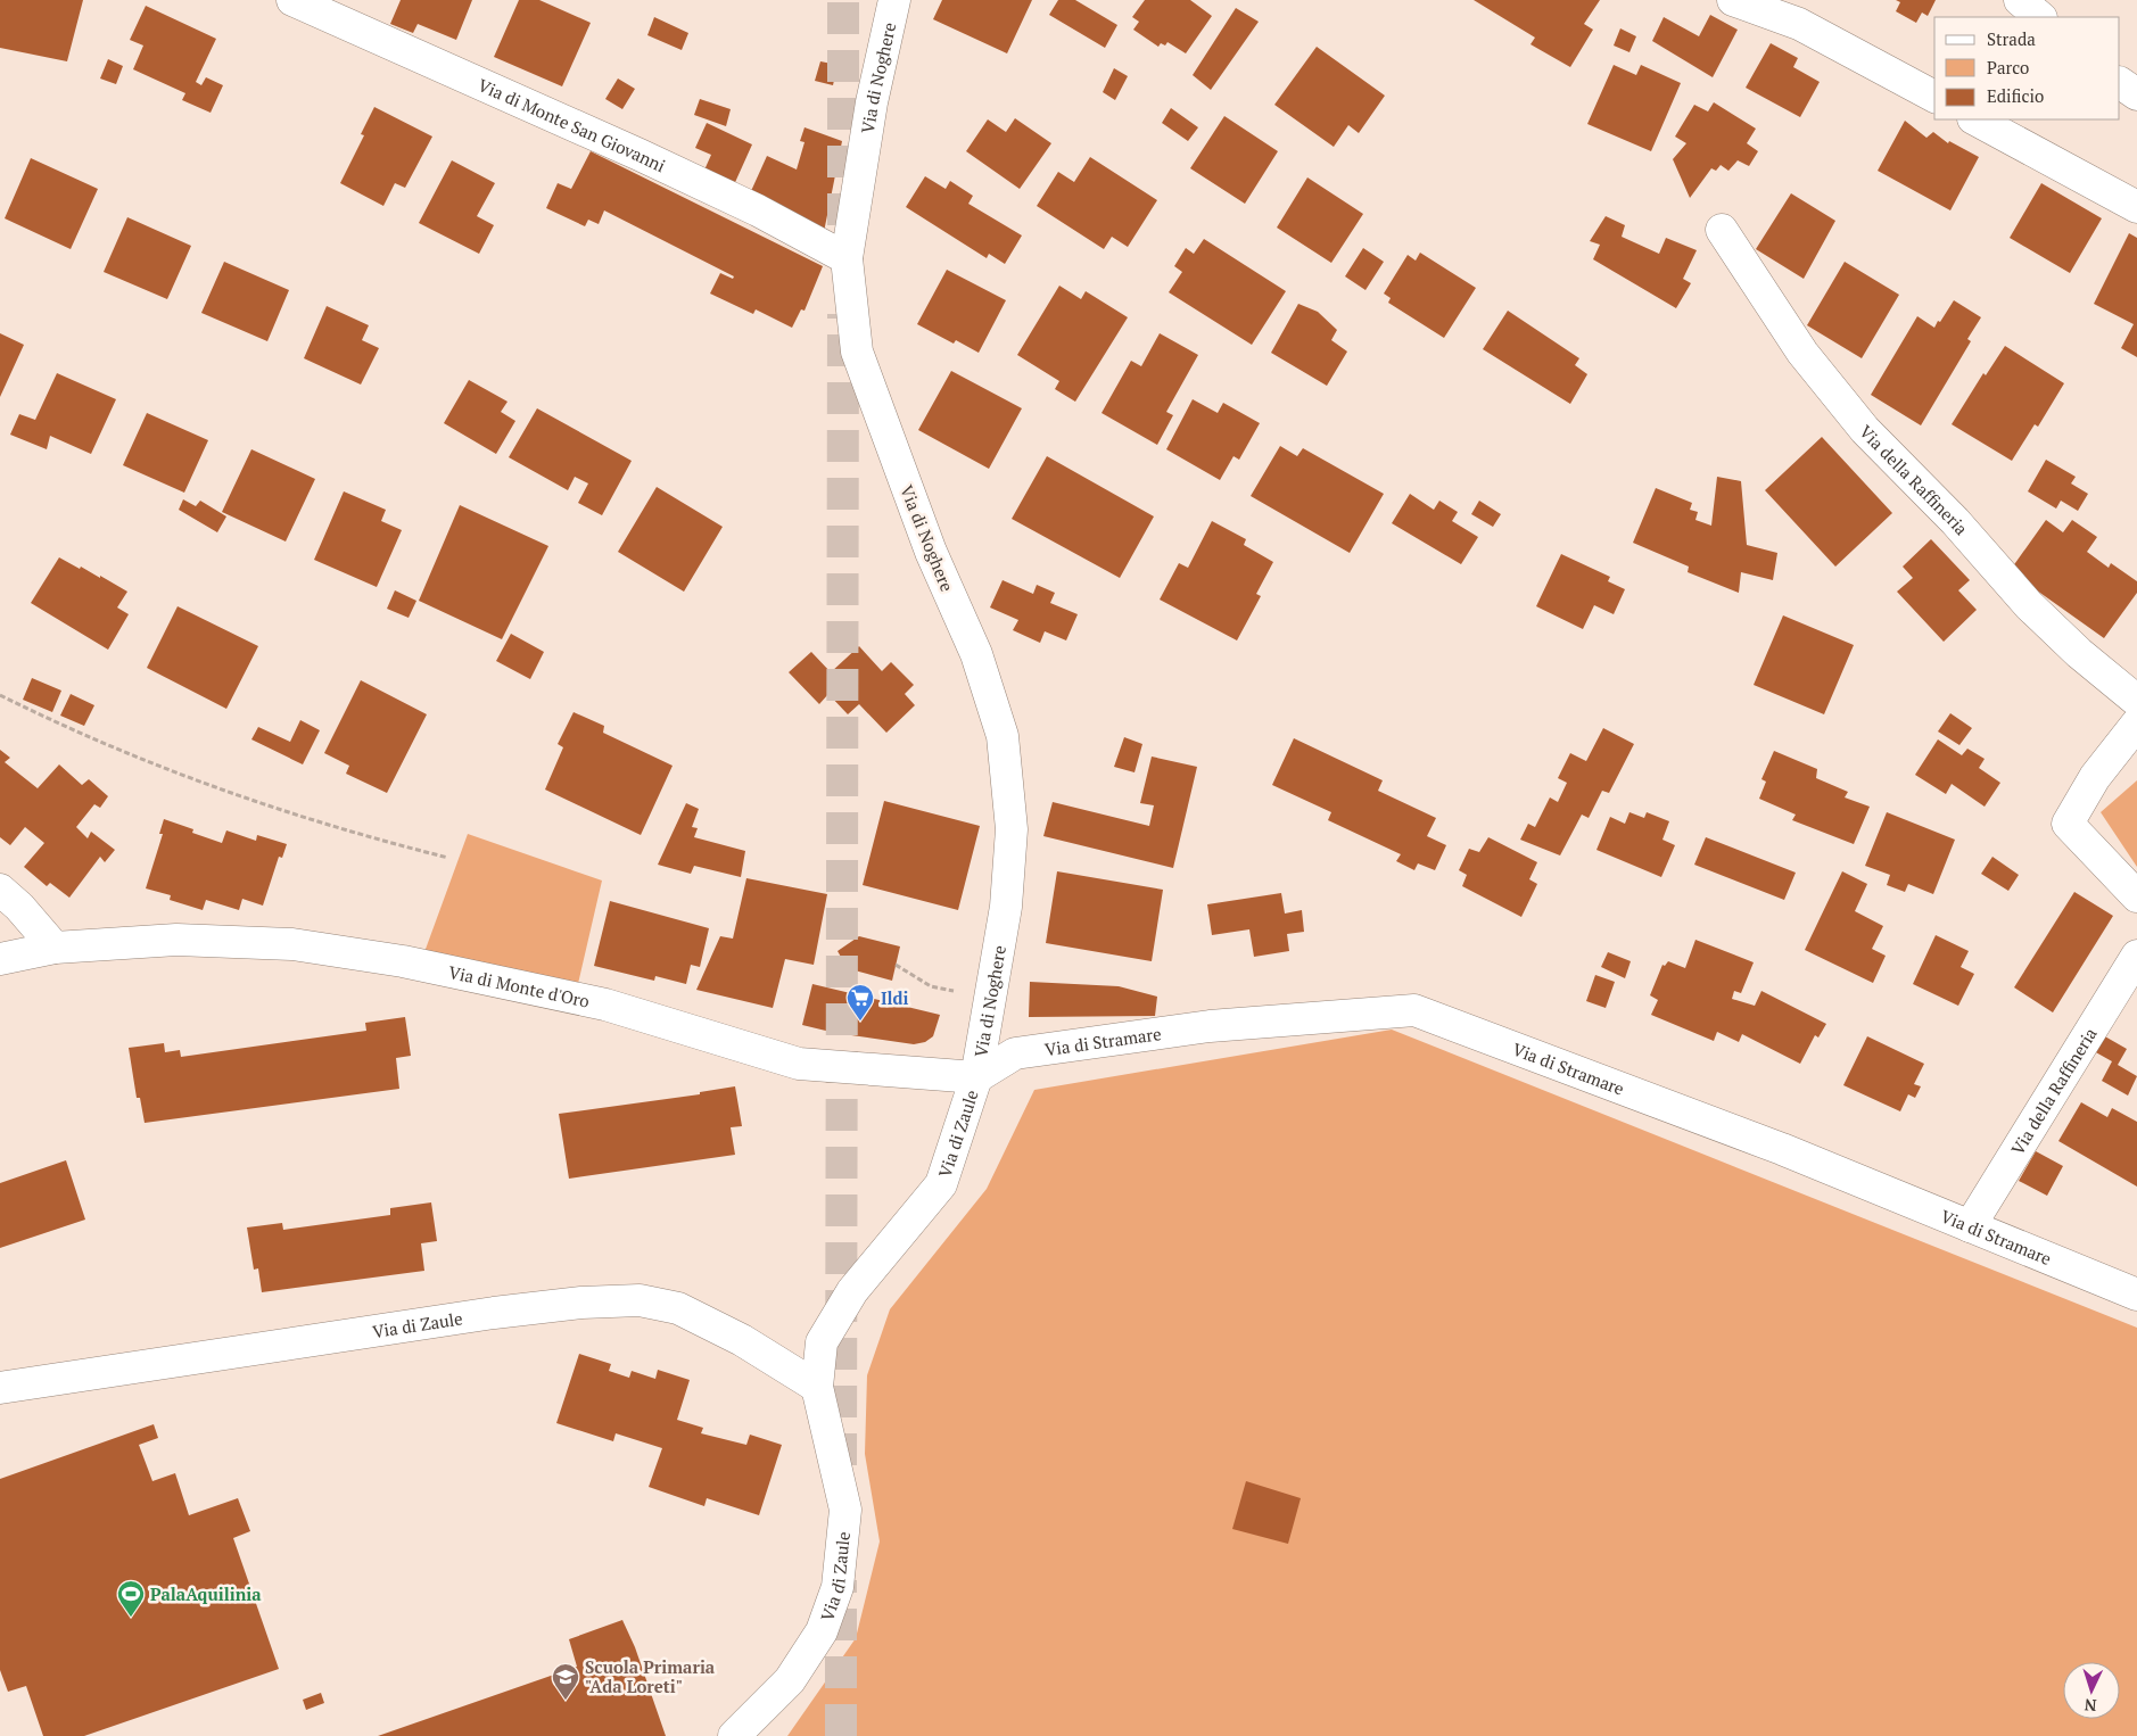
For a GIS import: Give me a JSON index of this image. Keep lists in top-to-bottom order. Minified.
{"streets":{"street":["Via di Noghere","Via di Monte San Giovanni","Via della Raffineria","Via di Monte d'Oro","Via di Stramare","Via di Zaule"]},"crossings":[["Via di Noghere","Via di Monte San Giovanni"],["Via di Noghere","Via di Monte d'Oro"],["Via di Noghere","Via di Stramare"],["Via di Noghere","Via di Zaule"],["Via della Raffineria","Via di Stramare"],["Via di Monte d'Oro","Via di Stramare"],["Via di Monte d'Oro","Via di Zaule"],["Via di Stramare","Via di Zaule"]],"places":{"supermarket":["Ildi"],"sports":["PalaAquilinia"],"school or university":["Scuola Primaria \"Ada Loreti\""]},"legend":["Strada","Parco","Edificio"],"north":"bottom"}
